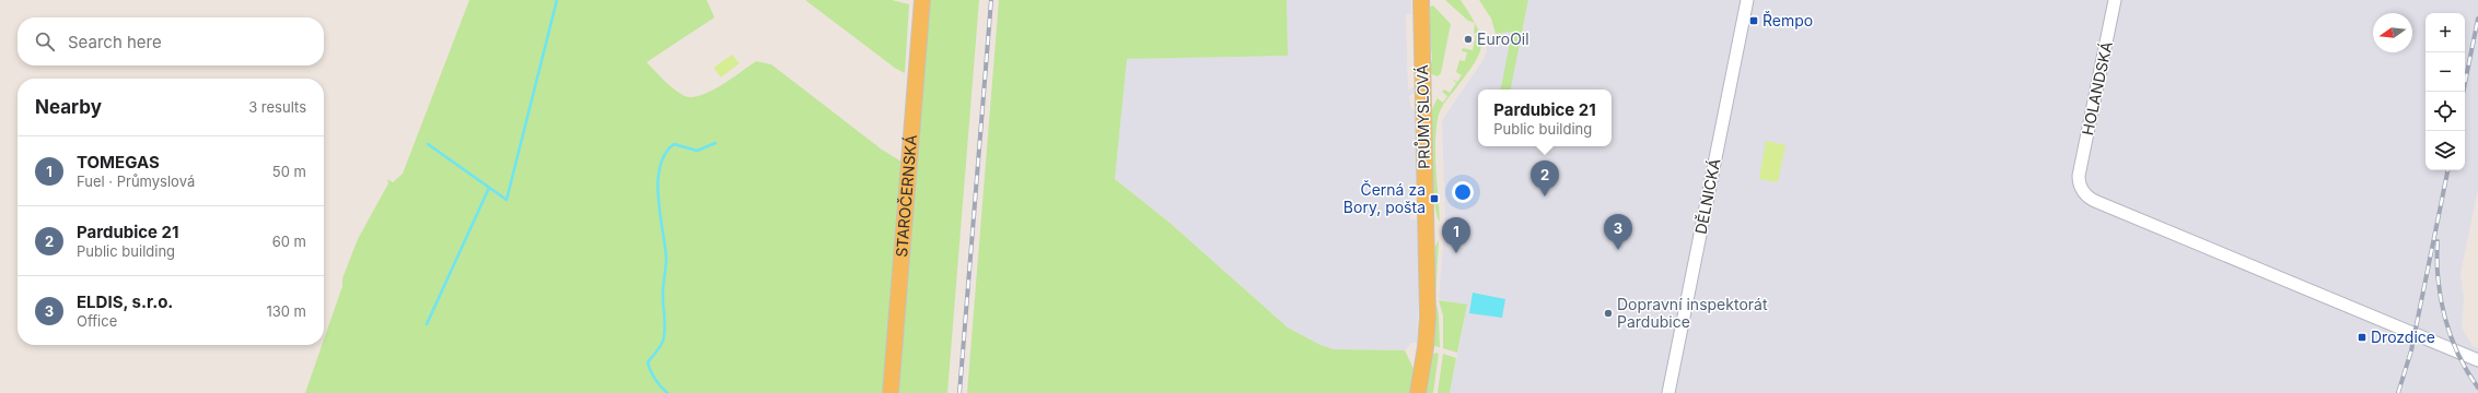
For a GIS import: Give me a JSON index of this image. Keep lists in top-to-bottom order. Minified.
{"streets":{"main road":["PRŮMYSLOVÁ","STAROČERNSKÁ"],"street":["HOLANDSKÁ","DĚLNICKÁ"]},"places":{"transit":["Řempo","Černá za Bory, pošta","Drozdice"],"other":["EuroOil","Dopravní inspektorát Pardubice"]},"north":"left","page":{"map_buttons":["+","−"],"search":"Search here","heading":["Nearby","3 results"],"popup":["Pardubice 21","Public building"],"list":[{"mark":"1","name":"TOMEGAS","note":"Fuel · Průmyslová","value":"50 m"},{"mark":"2","name":"Pardubice 21","note":"Public building","value":"60 m"},{"mark":"3","name":"ELDIS, s.r.o.","note":"Office","value":"130 m"}],"pins":["2","3","1"]}}
